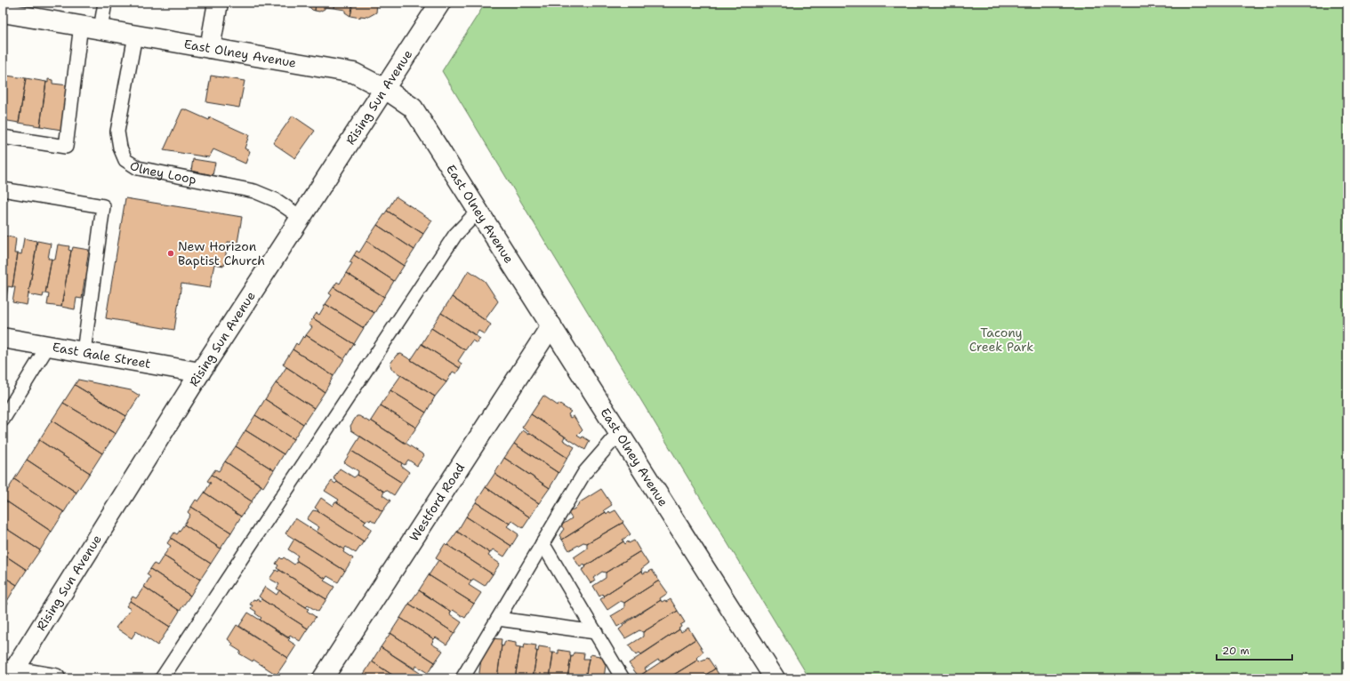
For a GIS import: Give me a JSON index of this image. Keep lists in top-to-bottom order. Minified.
{"streets":{"street":["East Olney Avenue","Rising Sun Avenue","East Gale Street","Westford Road"],"lane":["Olney Loop"]},"crossings":[["East Olney Avenue","Rising Sun Avenue"],["East Olney Avenue","Olney Loop"],["East Olney Avenue","Westford Road"],["Rising Sun Avenue","Olney Loop"],["Rising Sun Avenue","East Gale Street"]],"parks":["Tacony Creek Park"],"places":["New Horizon Baptist Church"],"scale_bar":"20 m"}
